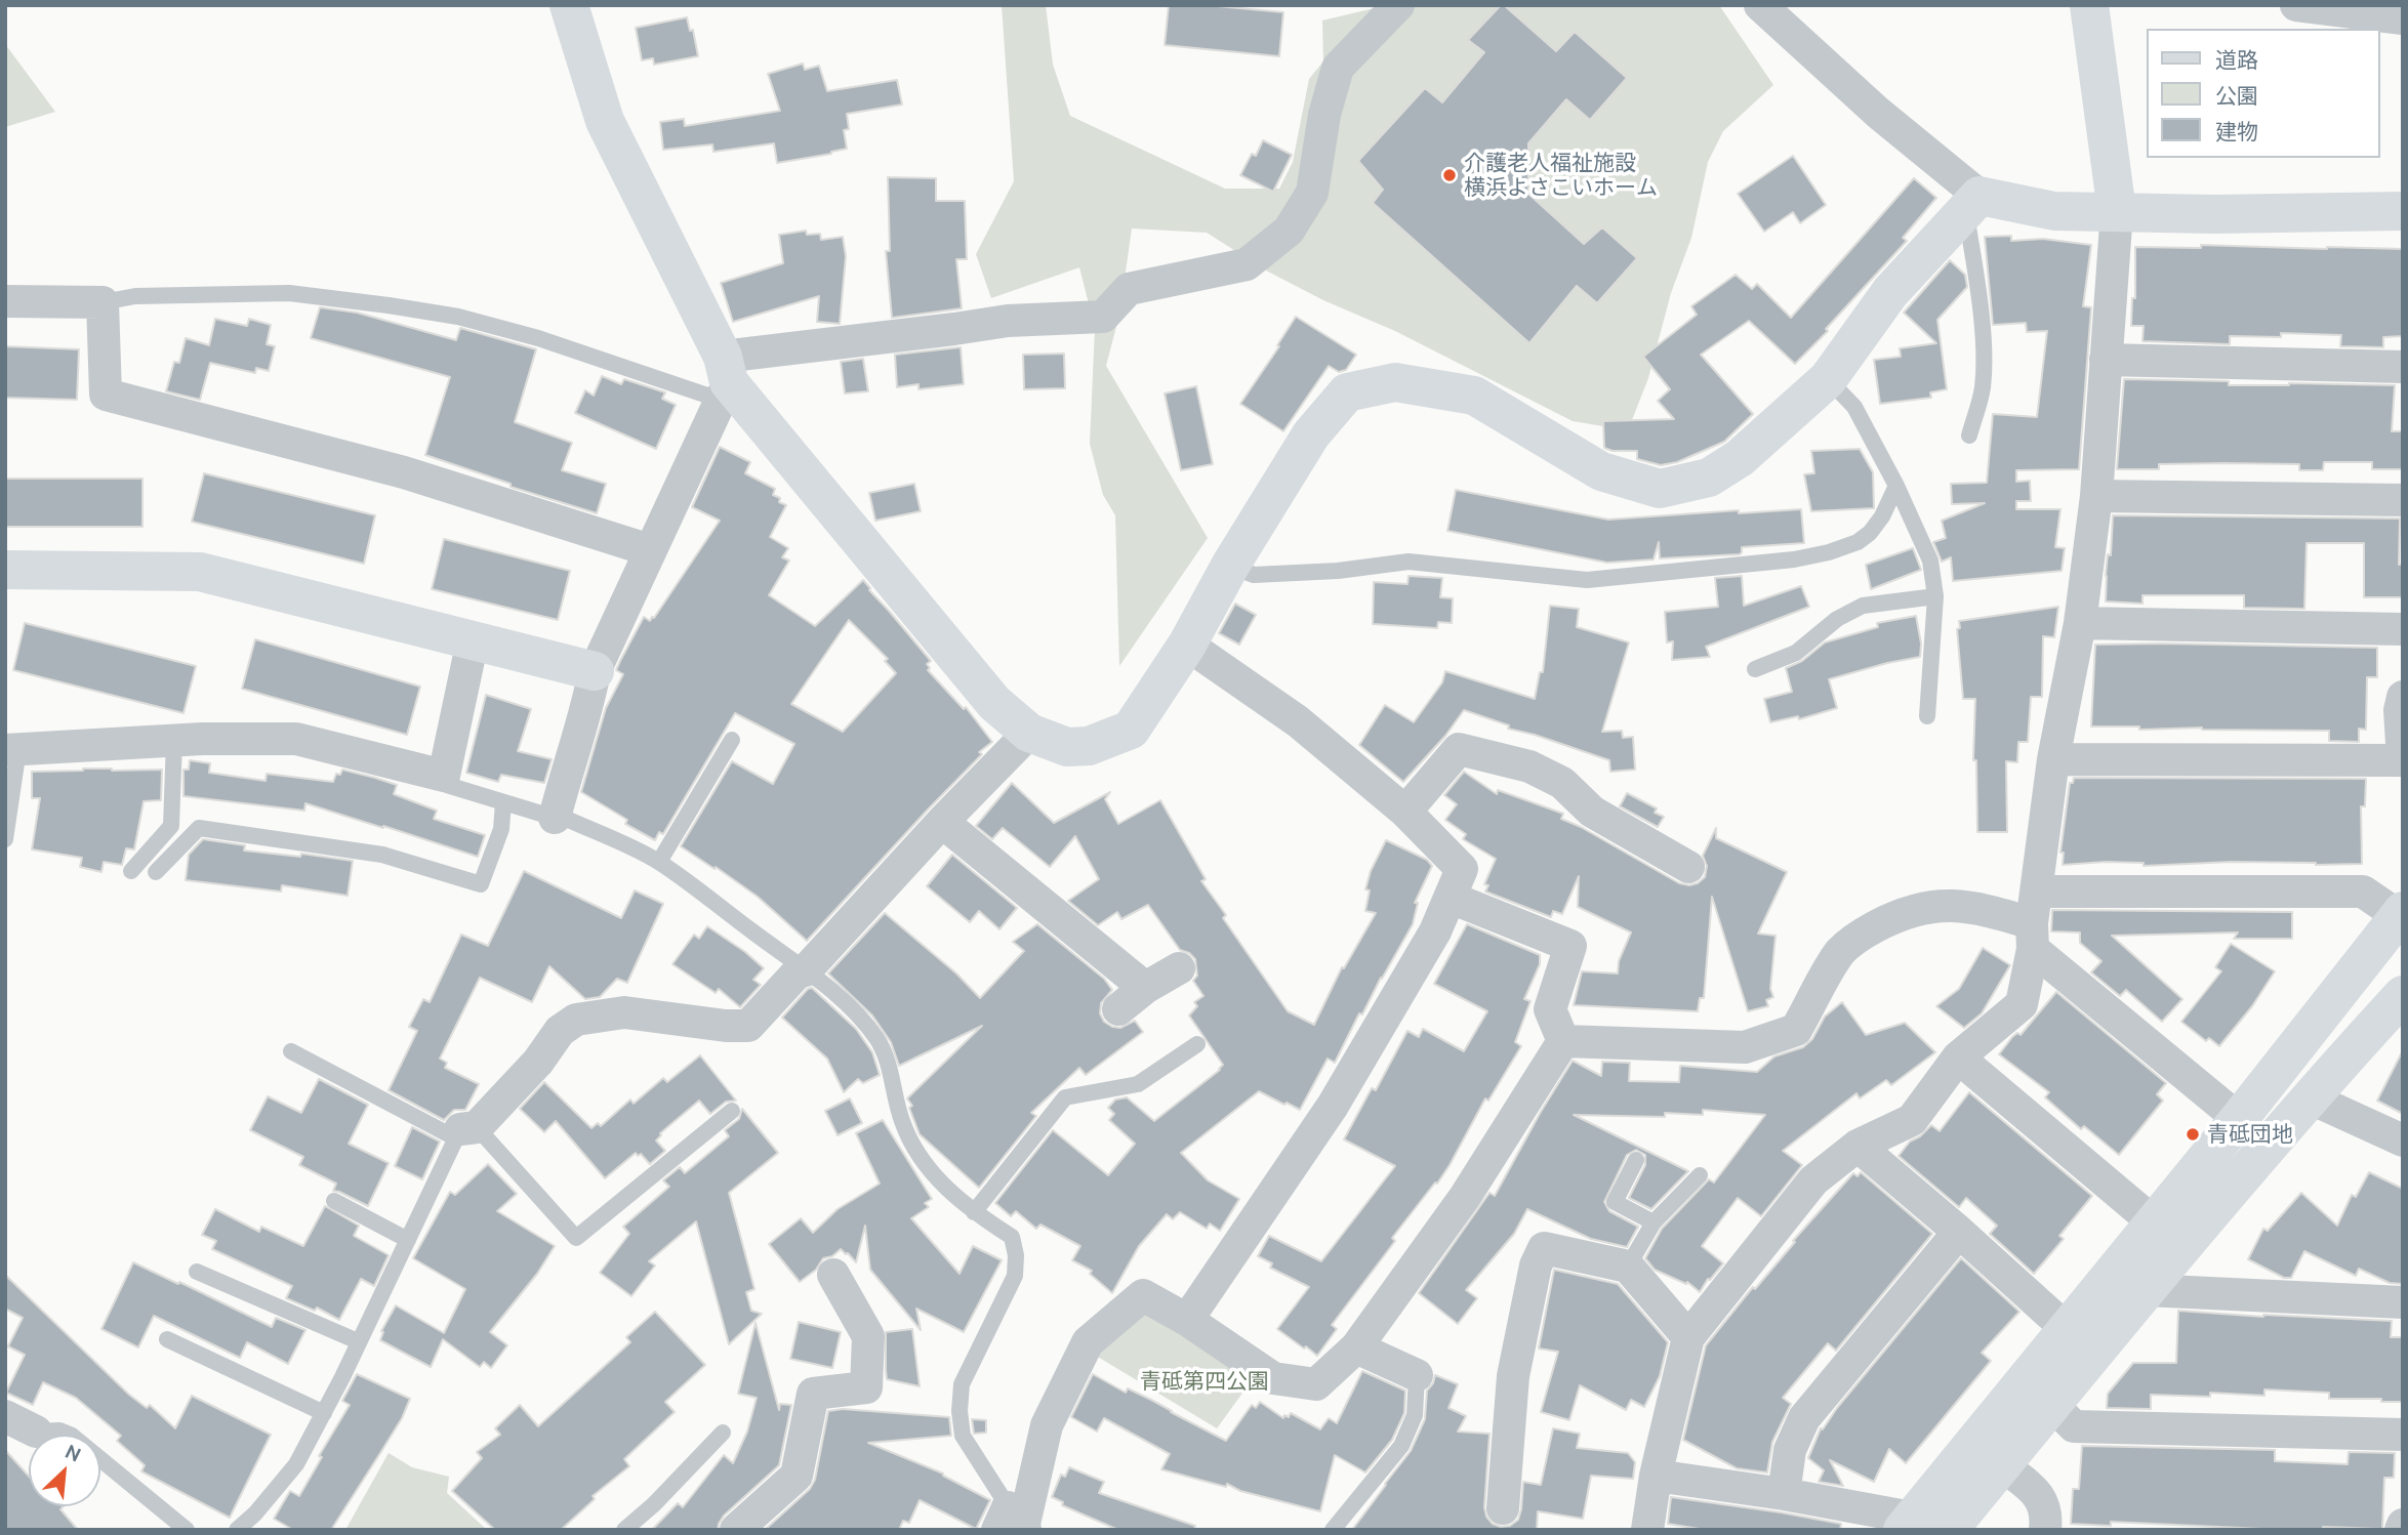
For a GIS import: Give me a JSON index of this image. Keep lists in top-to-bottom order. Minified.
{"parks":["青砥第四公園"],"places":["介護老人福祉施設 横浜よさこいホーム","青砥団地"],"legend":["道路","公園","建物"],"north":"top right"}
